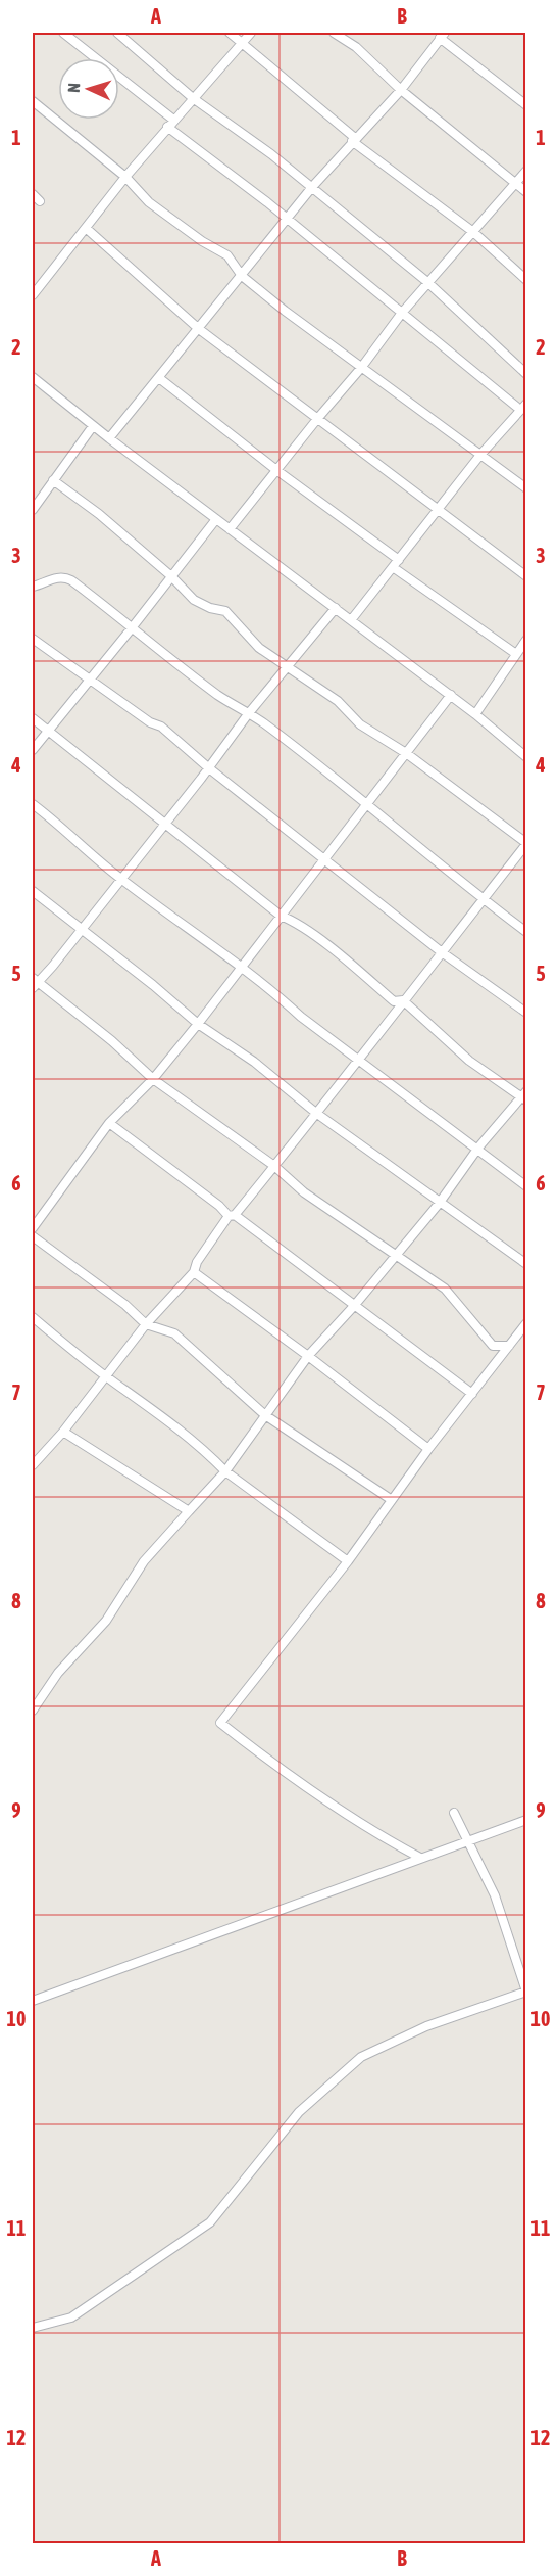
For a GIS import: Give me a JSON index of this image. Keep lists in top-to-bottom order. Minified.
{"north":"left","grid":{"columns":["A","B"],"rows":["1","2","3","4","5","6","7","8","9","10","11","12"]}}
